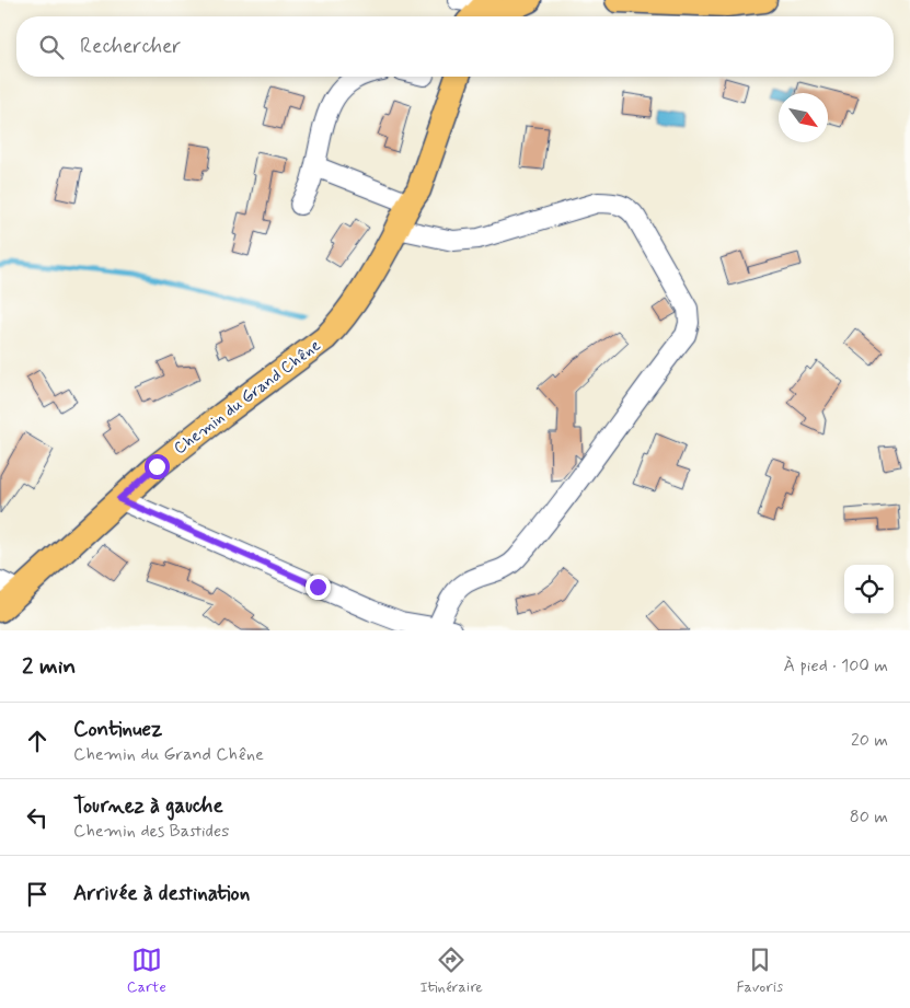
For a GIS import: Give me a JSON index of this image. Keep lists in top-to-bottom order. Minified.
{"streets":{"main road":["Chemin du Grand Chêne"]},"north":"bottom right","page":{"search":"Rechercher","heading":["2 min","À pied · 100 m"],"list":[["Continuez","Chemin du Grand Chêne","20 m"],["Tournez à gauche","Chemin des Bastides","80 m"],"Arrivée à destination"],"nav":["Carte","Itinéraire","Favoris"]}}
